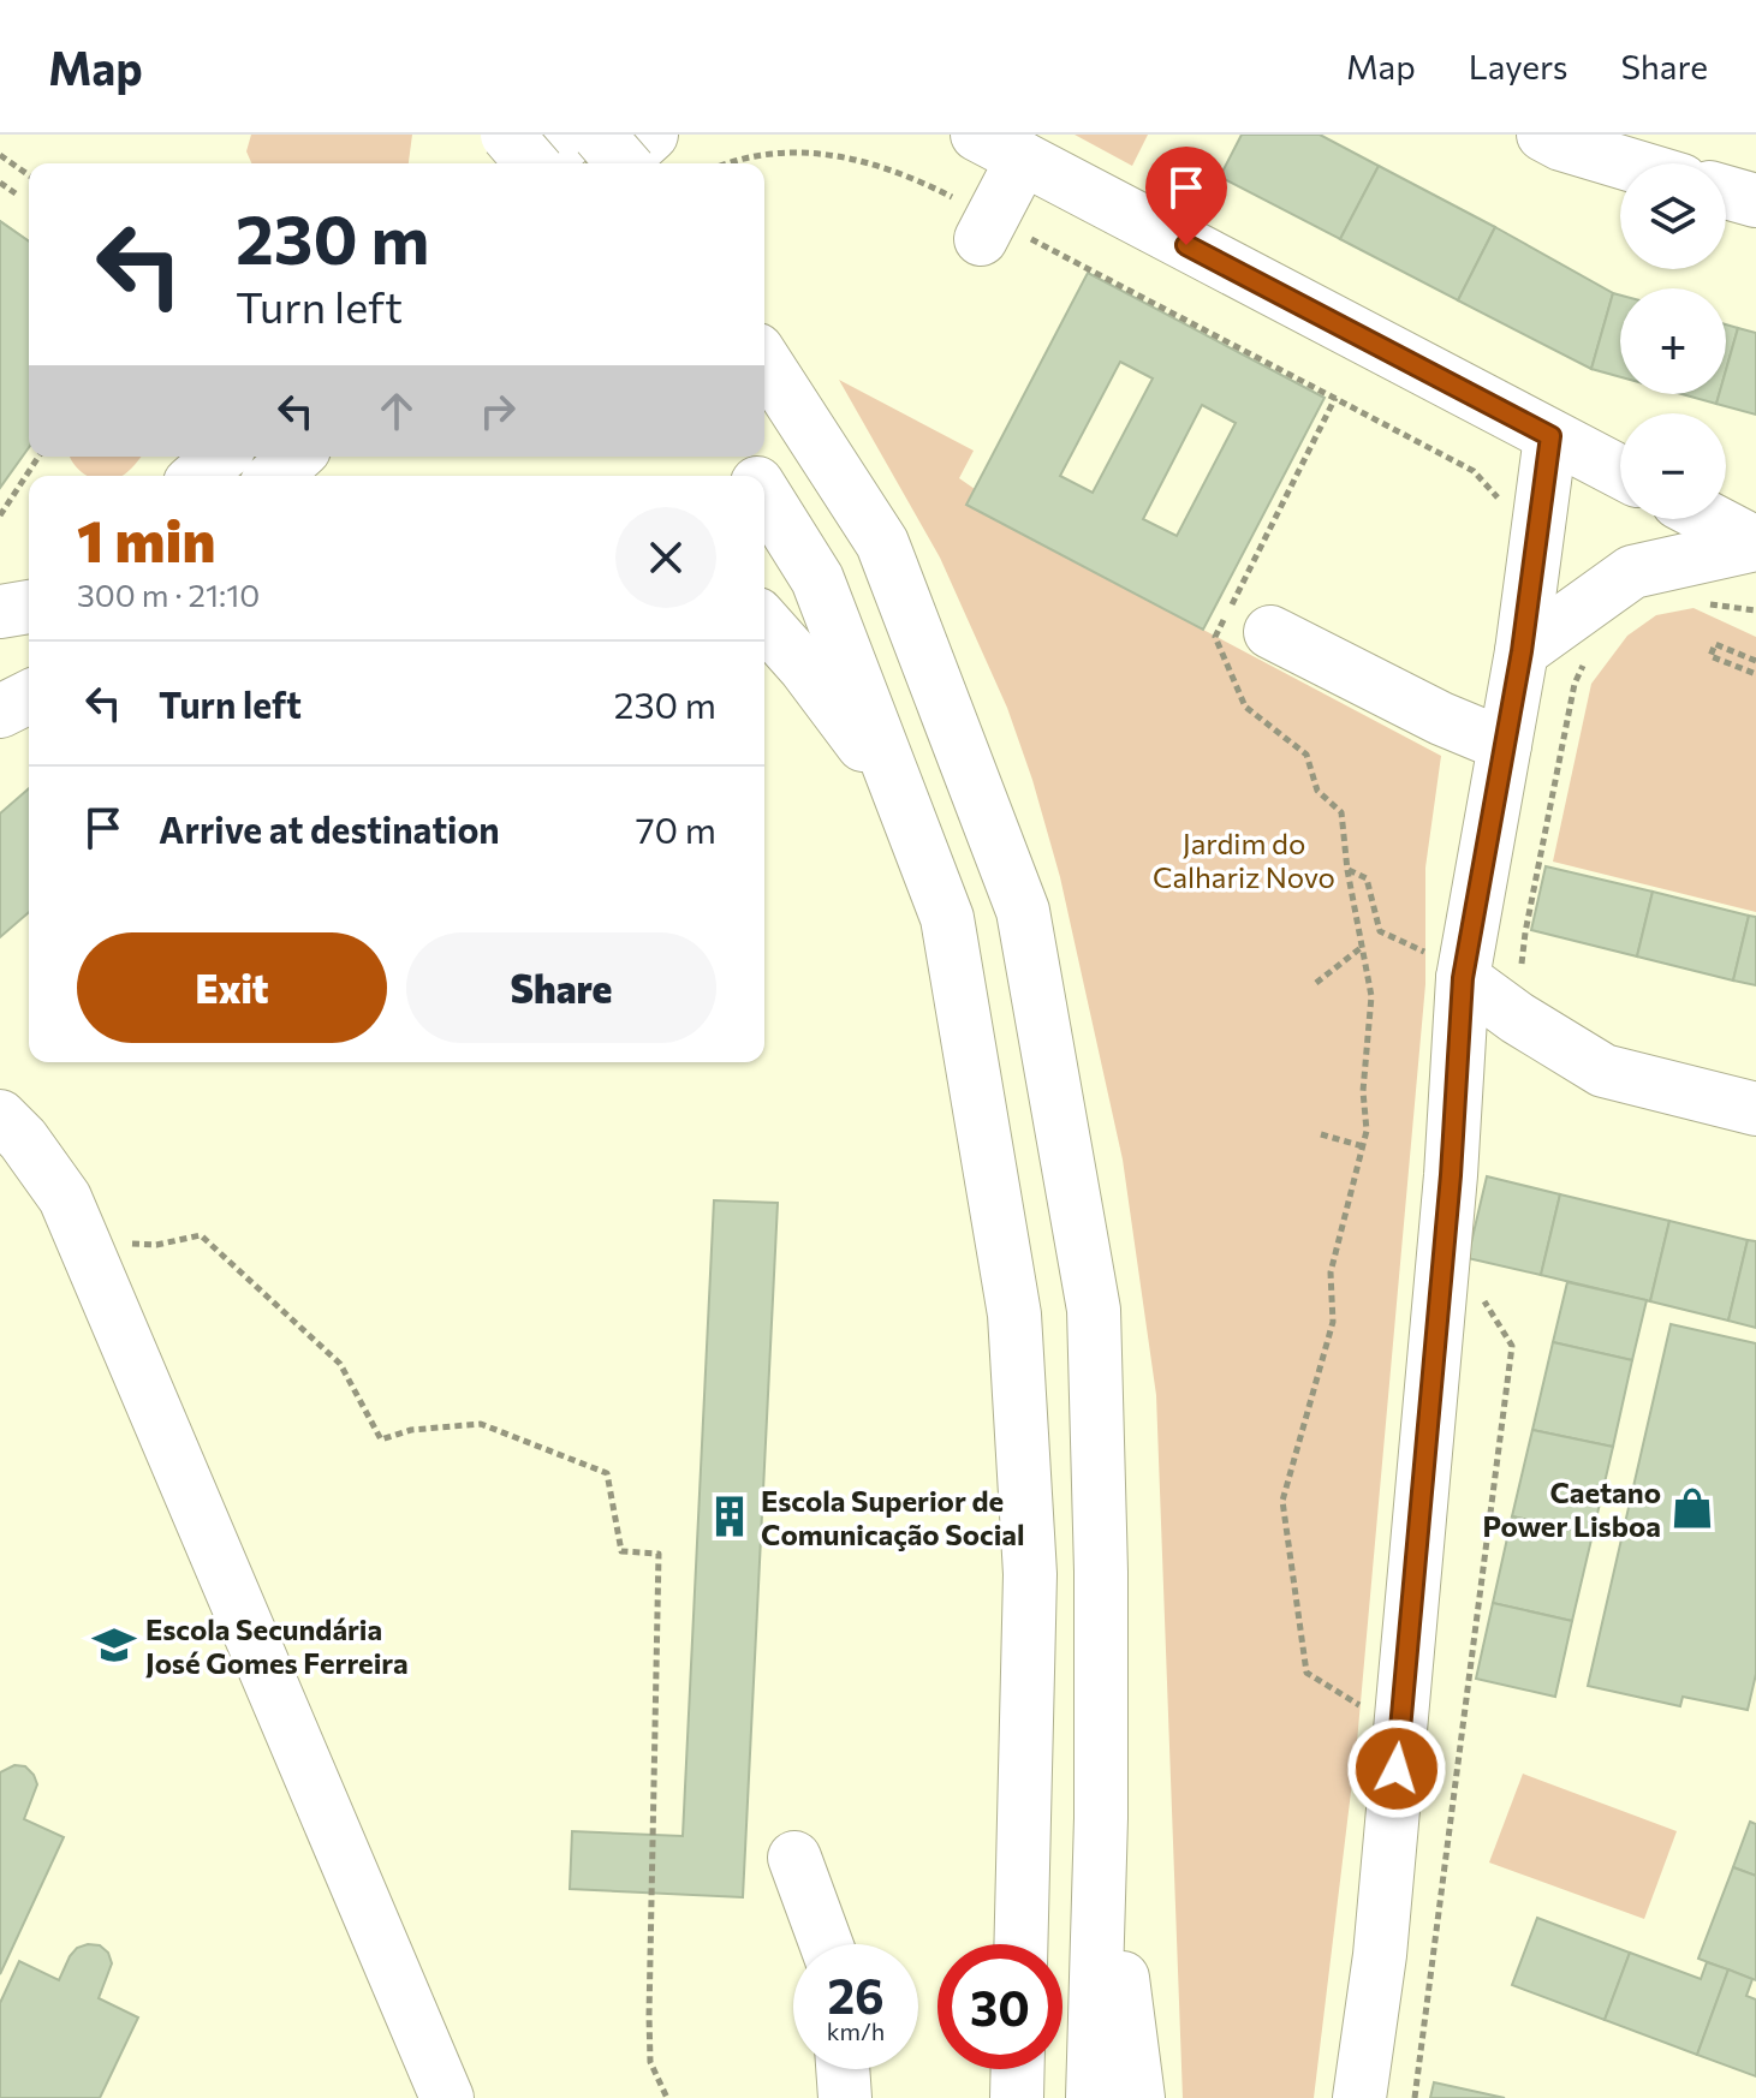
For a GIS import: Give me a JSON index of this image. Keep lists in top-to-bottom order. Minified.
{"parks":["Jardim do Calhariz Novo"],"places":{"shop":["Caetano Power Lisboa"],"building":["Escola Superior de Comunicação Social"],"school or university":["Escola Secundária José Gomes Ferreira"]},"page":{"header":"Map","nav":["Map","Layers","Share"],"map_buttons":["+","−"],"turn":["230 m","Turn left"],"heading":["1 min","300 m · 21:10"],"list":[{"name":"Turn left","value":"230 m"},{"name":"Arrive at destination","value":"70 m"}],"buttons":["Exit","Share"],"speed":"26 km/h","limit":"30"}}
